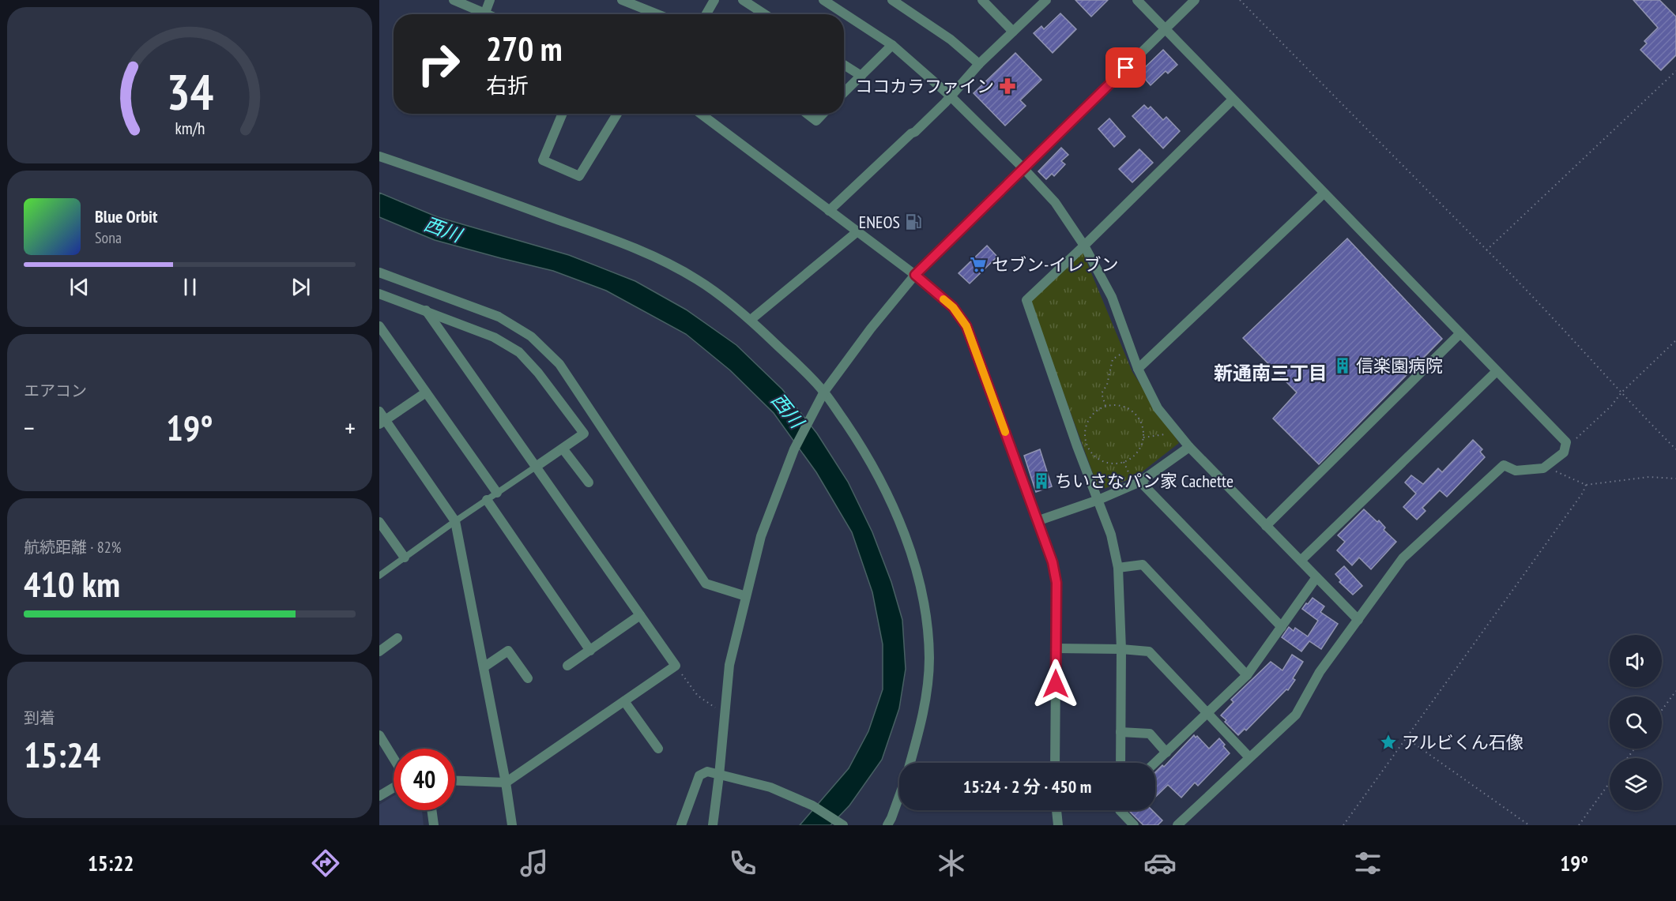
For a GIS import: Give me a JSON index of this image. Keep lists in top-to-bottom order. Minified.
{"districts":["新通南三丁目"],"water":["西川"],"places":{"pharmacy":["ココカラファイン"],"fuel station":["ENEOS"],"supermarket":["セブン-イレブン"],"building":["信楽園病院","ちいさなパン家 Cachette"],"place":["アルビくん石像"]},"page":{"turn":["270 m","右折"],"song":["Blue Orbit","Sona"],"tile":["エアコン",["航続距離 · 82%","410 km"],["到着","15:24"]],"heat":["−","19°","+"],"limit":"40","trip":"15:24 · 2 分 · 450 m","tabs":["15:22","19°"],"gauge":["34","km/h"]}}
